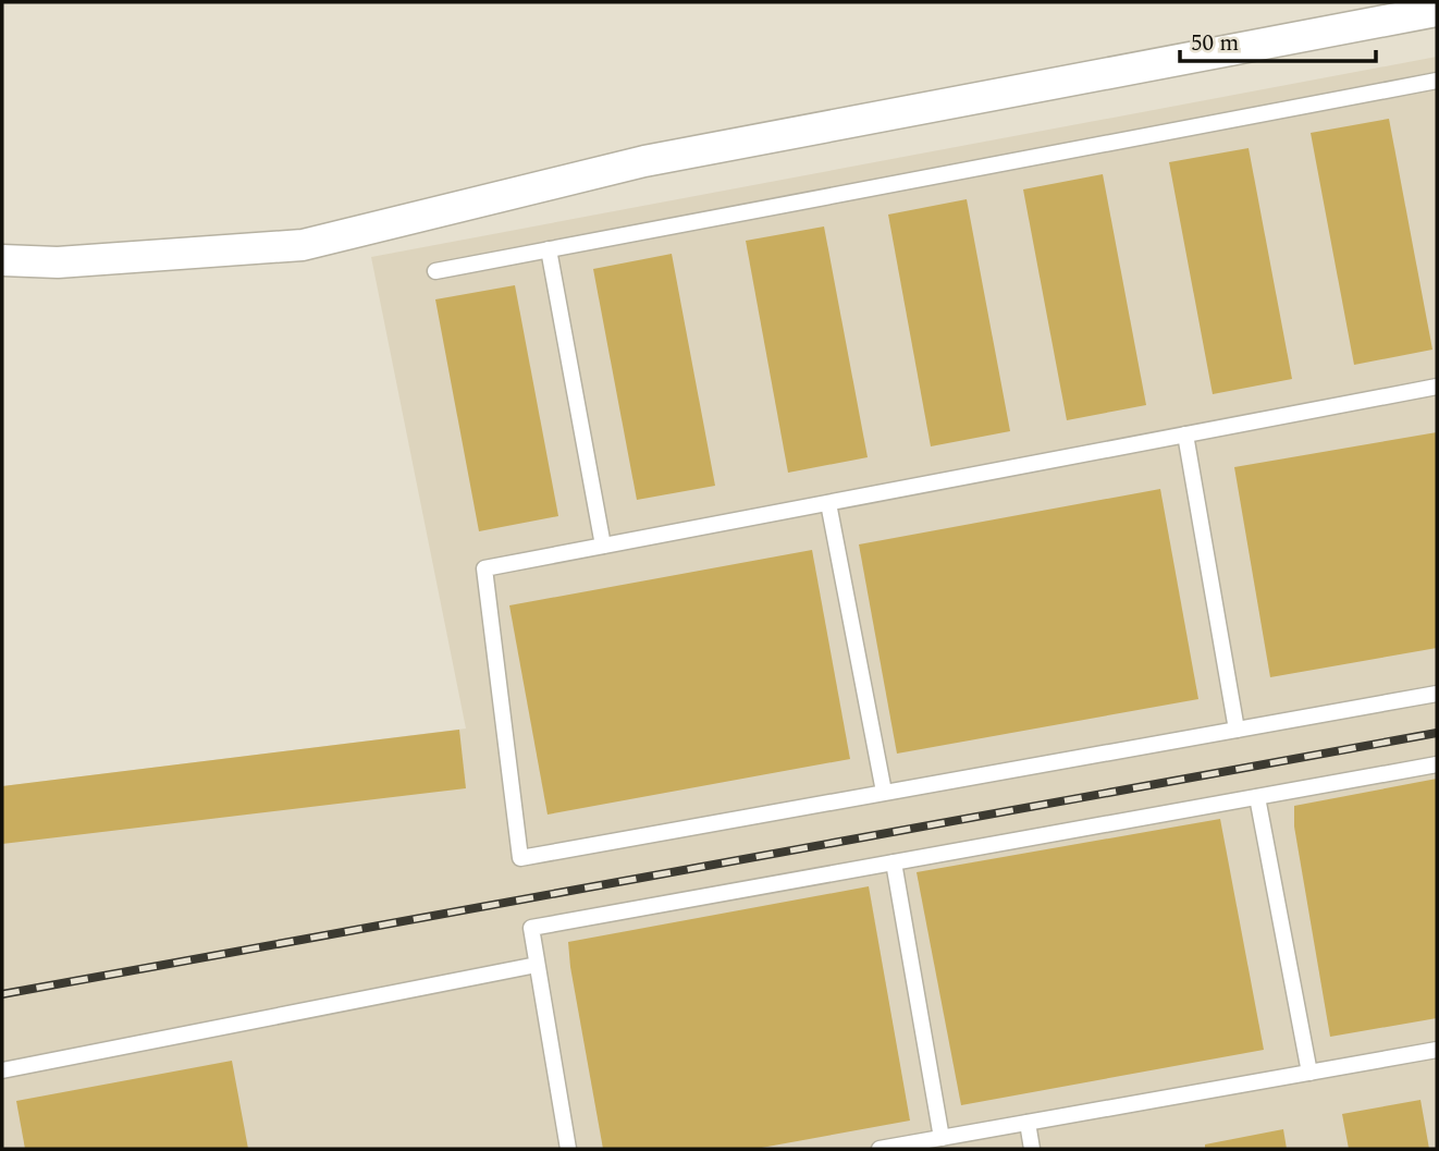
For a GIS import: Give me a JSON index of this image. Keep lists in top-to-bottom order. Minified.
{"scale_bar":"50 m"}
